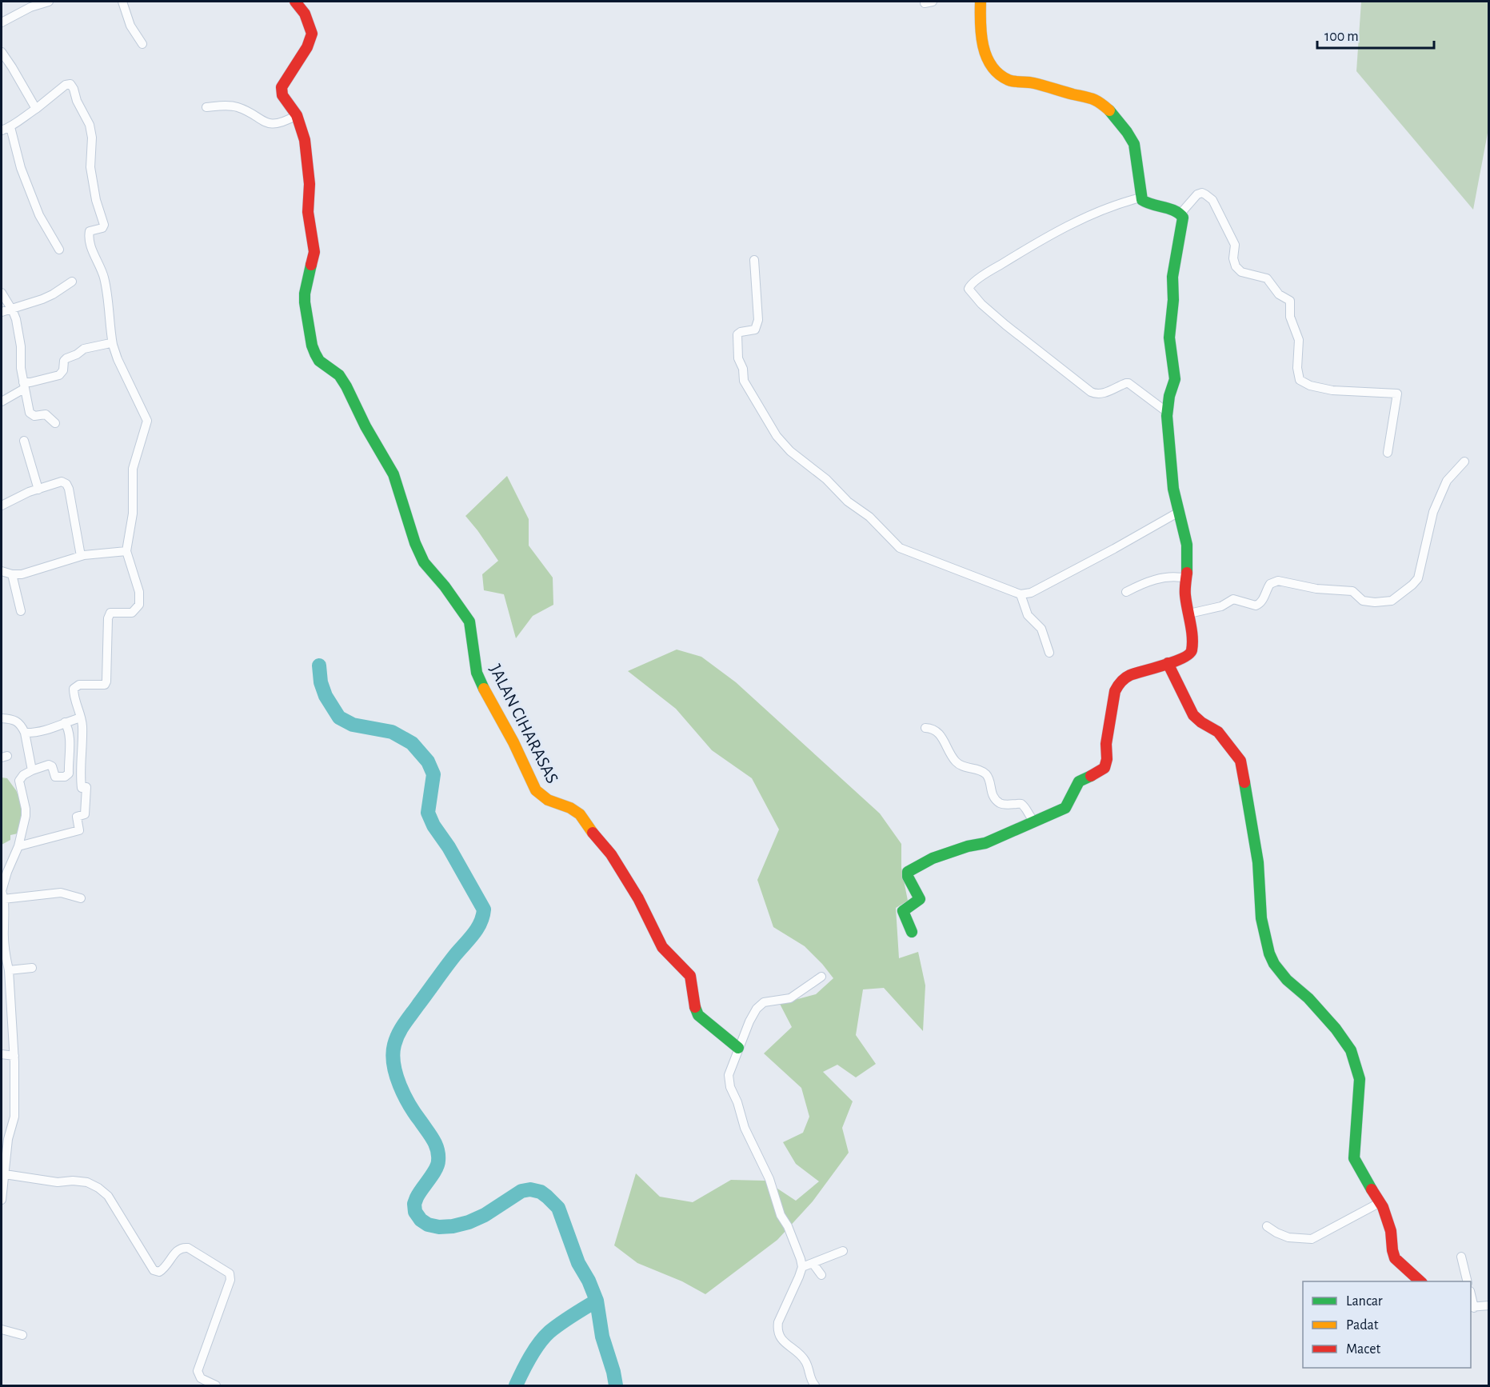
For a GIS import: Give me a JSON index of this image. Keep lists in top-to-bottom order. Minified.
{"streets":{"street":["JALAN CIHARASAS"]},"legend":["Lancar","Padat","Macet"],"scale_bar":"100 m"}
